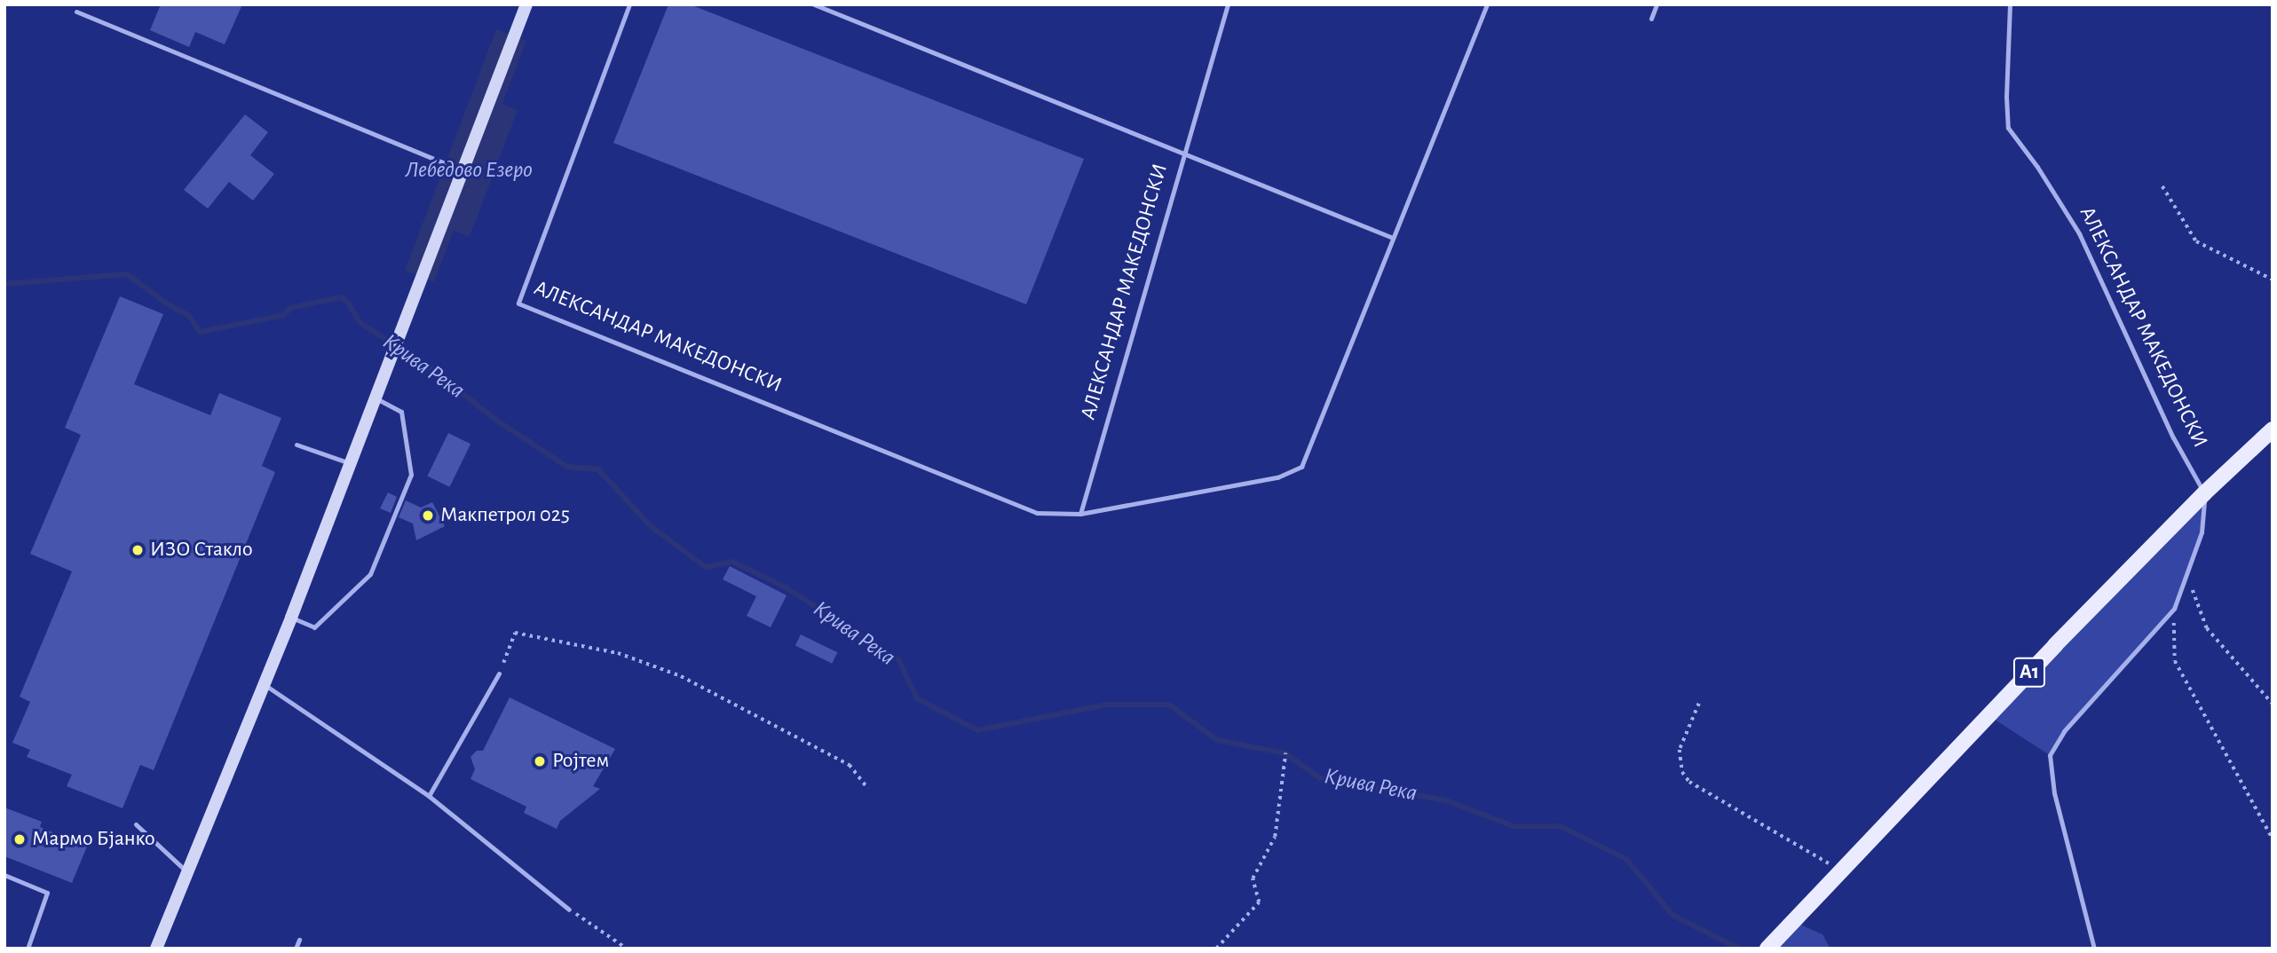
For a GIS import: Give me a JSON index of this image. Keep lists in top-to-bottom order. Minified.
{"streets":{"main road":["A1"],"lane":["АЛЕКСАНДАР МАКЕДОНСКИ"]},"crossings":[["АЛЕКСАНДАР МАКЕДОНСКИ","A1"]],"water":["Лебедово Езеро","Крива Река"],"places":["Макпетрол 025","ИЗО Стакло","Ројтем","Мармо Бјанко"]}
